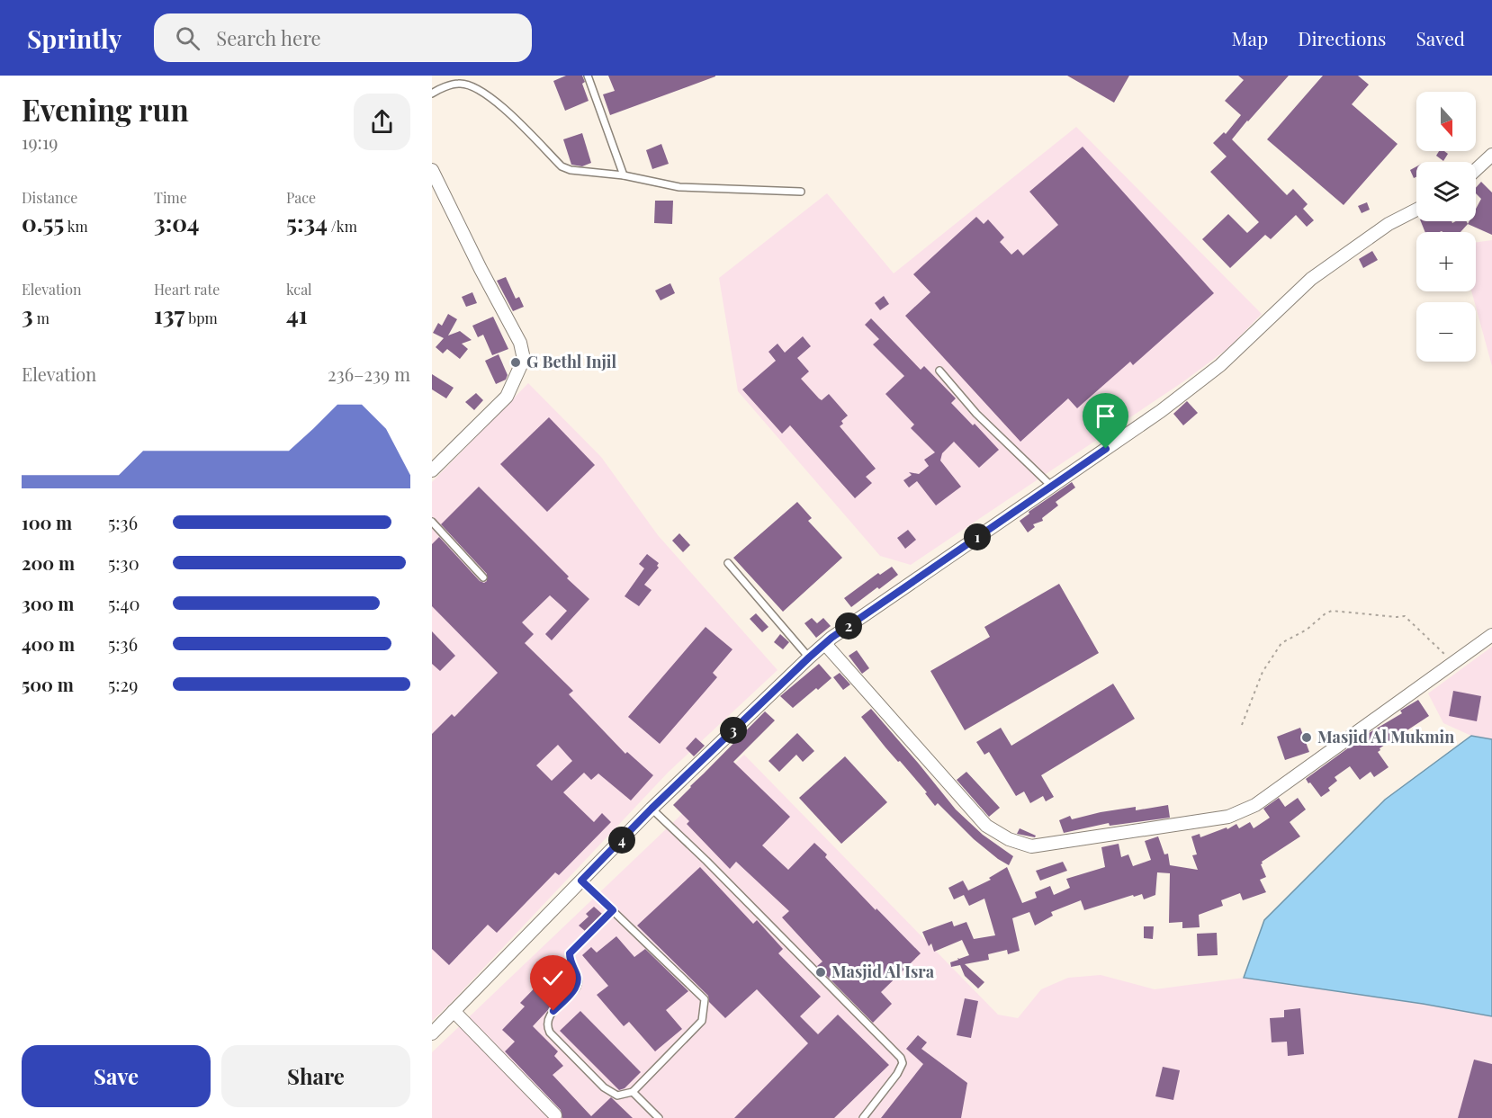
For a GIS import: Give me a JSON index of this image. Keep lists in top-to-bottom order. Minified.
{"places":["G Bethl Injil","Masjid Al Mukmin","Masjid Al Isra"],"north":"bottom","page":{"header":"Sprintly","search":"Search here","nav":["Map","Directions","Saved"],"heading":["Evening run","19:19"],"map_buttons":["+","−"],"stats":[["Distance","0.55 km"],["Time","3:04"],["Pace","5:34 /km"],["Elevation","3 m"],["Heart rate","137 bpm"],["kcal","41"]],"chart":["Elevation","236–239 m"],"list":[{"name":"100 m","note":"5:36"},{"name":"200 m","note":"5:30"},{"name":"300 m","note":"5:40"},{"name":"400 m","note":"5:36"},{"name":"500 m","note":"5:29"}],"pins":["1","2","3","4"],"buttons":["Save","Share"]}}
